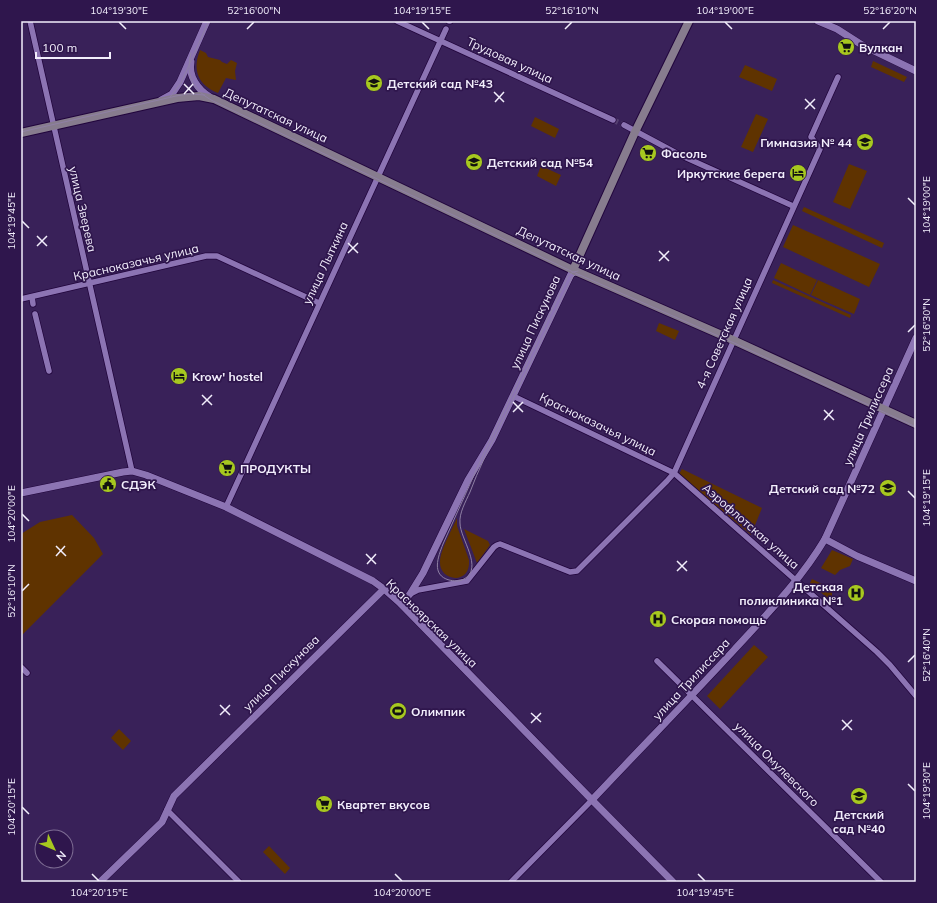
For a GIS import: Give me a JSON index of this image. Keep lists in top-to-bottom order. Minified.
{"streets":{"main road":["Депутатская улица","улица Пискунова"],"street":["Трудовая улица","улица Зверева","Красноказачья улица","улица Лыткина","4-я Советская улица","улица Трилиссера","Аэрофлотская улица","Красноярская улица","улица Омулевского"]},"crossings":[["Трудовая улица","улица Лыткина"],["Депутатская улица","улица Зверева"],["Депутатская улица","улица Лыткина"],["Депутатская улица","улица Пискунова"],["Депутатская улица","4-я Советская улица"],["Депутатская улица","улица Трилиссера"],["улица Зверева","Красноказачья улица"],["улица Зверева","Красноярская улица"],["Красноказачья улица","улица Лыткина"],["Красноказачья улица","улица Пискунова"],["Красноказачья улица","4-я Советская улица"],["Красноказачья улица","Аэрофлотская улица"],["улица Лыткина","Красноярская улица"],["улица Пискунова","4-я Советская улица"],["улица Пискунова","Красноярская улица"],["4-я Советская улица","Аэрофлотская улица"],["улица Трилиссера","Аэрофлотская улица"],["улица Трилиссера","Красноярская улица"],["улица Трилиссера","улица Омулевского"]],"places":{"supermarket":["Вулкан","Фасоль","ПРОДУКТЫ","Квартет вкусов"],"school or university":["Детский сад №43","Гимназия № 44","Детский сад №54","Детский сад №72","Детский сад №40"],"hotel":["Иркутские берега","Krow' hostel"],"public building":["СДЭК"],"hospital":["Детская поликлиника №1","Скорая помощь"],"sports":["Олимпик"]},"scale_bar":"100 m","north":"bottom right","coordinates":["104°19'30\"E","52°16'00\"N","104°19'15\"E","52°16'10\"N","104°19'00\"E","52°16'20\"N","104°19'45\"E","52°16'30\"N","104°20'00\"E","52°16'40\"N","104°20'15\"E"]}
